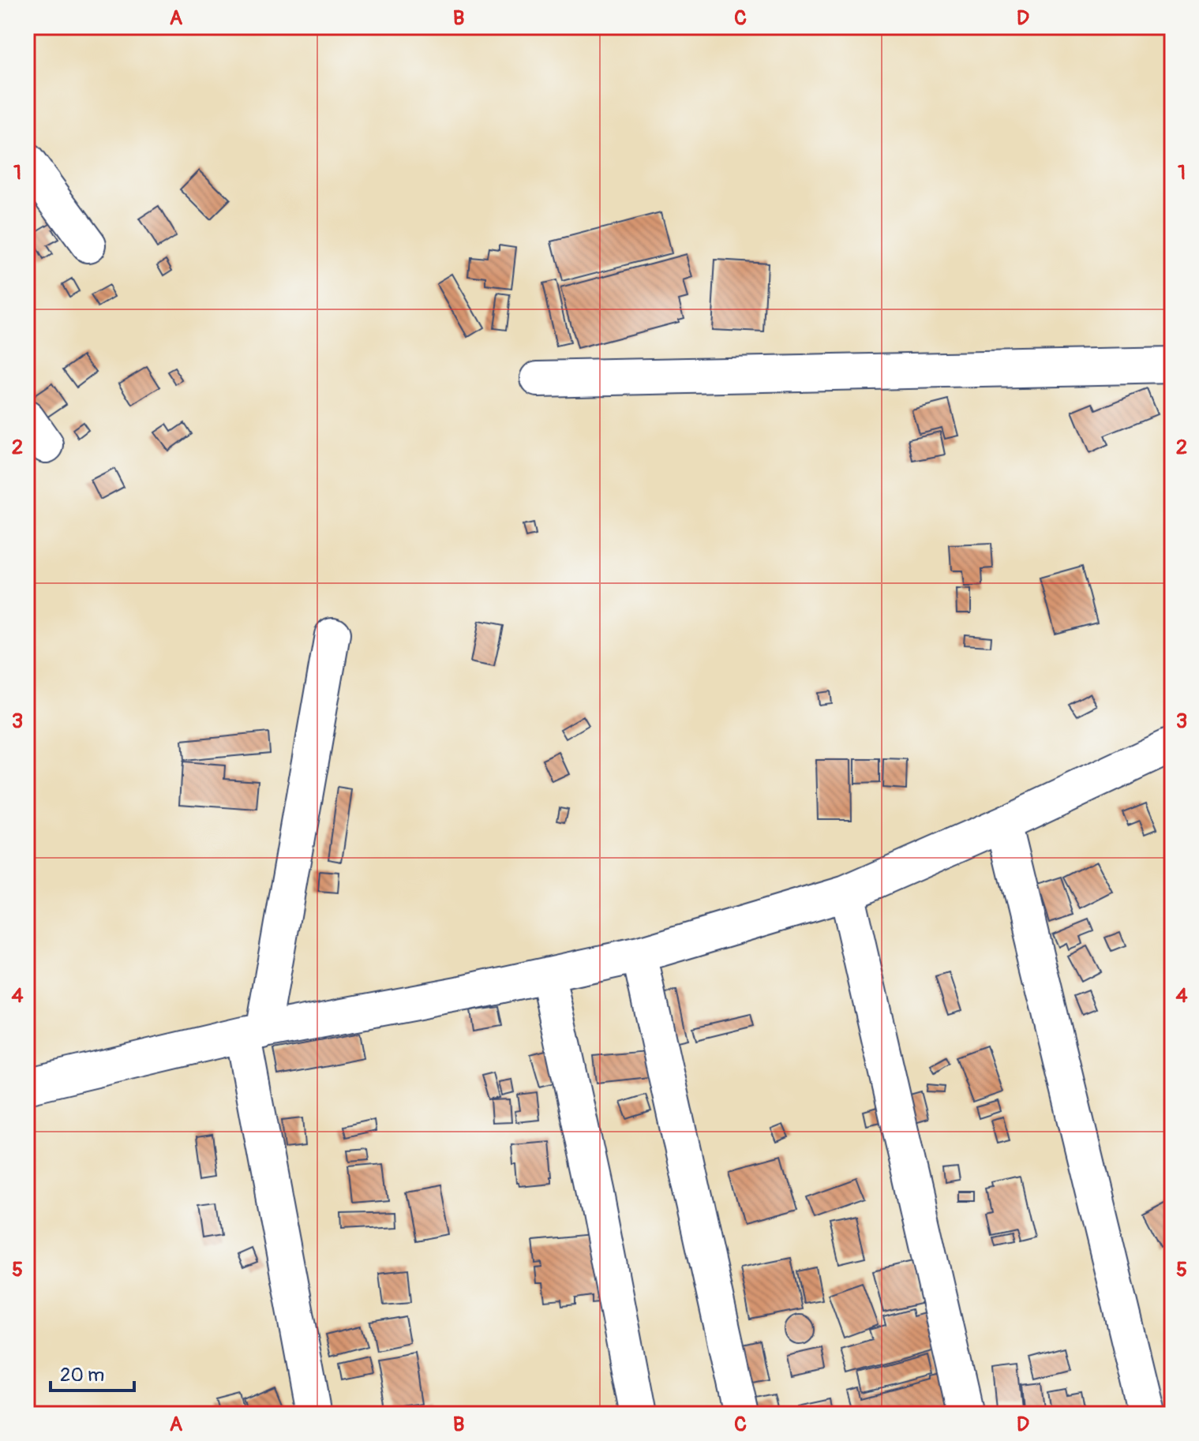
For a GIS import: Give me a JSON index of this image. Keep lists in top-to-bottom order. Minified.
{"scale_bar":"20 m","grid":{"columns":["A","B","C","D"],"rows":["1","2","3","4","5"]}}
